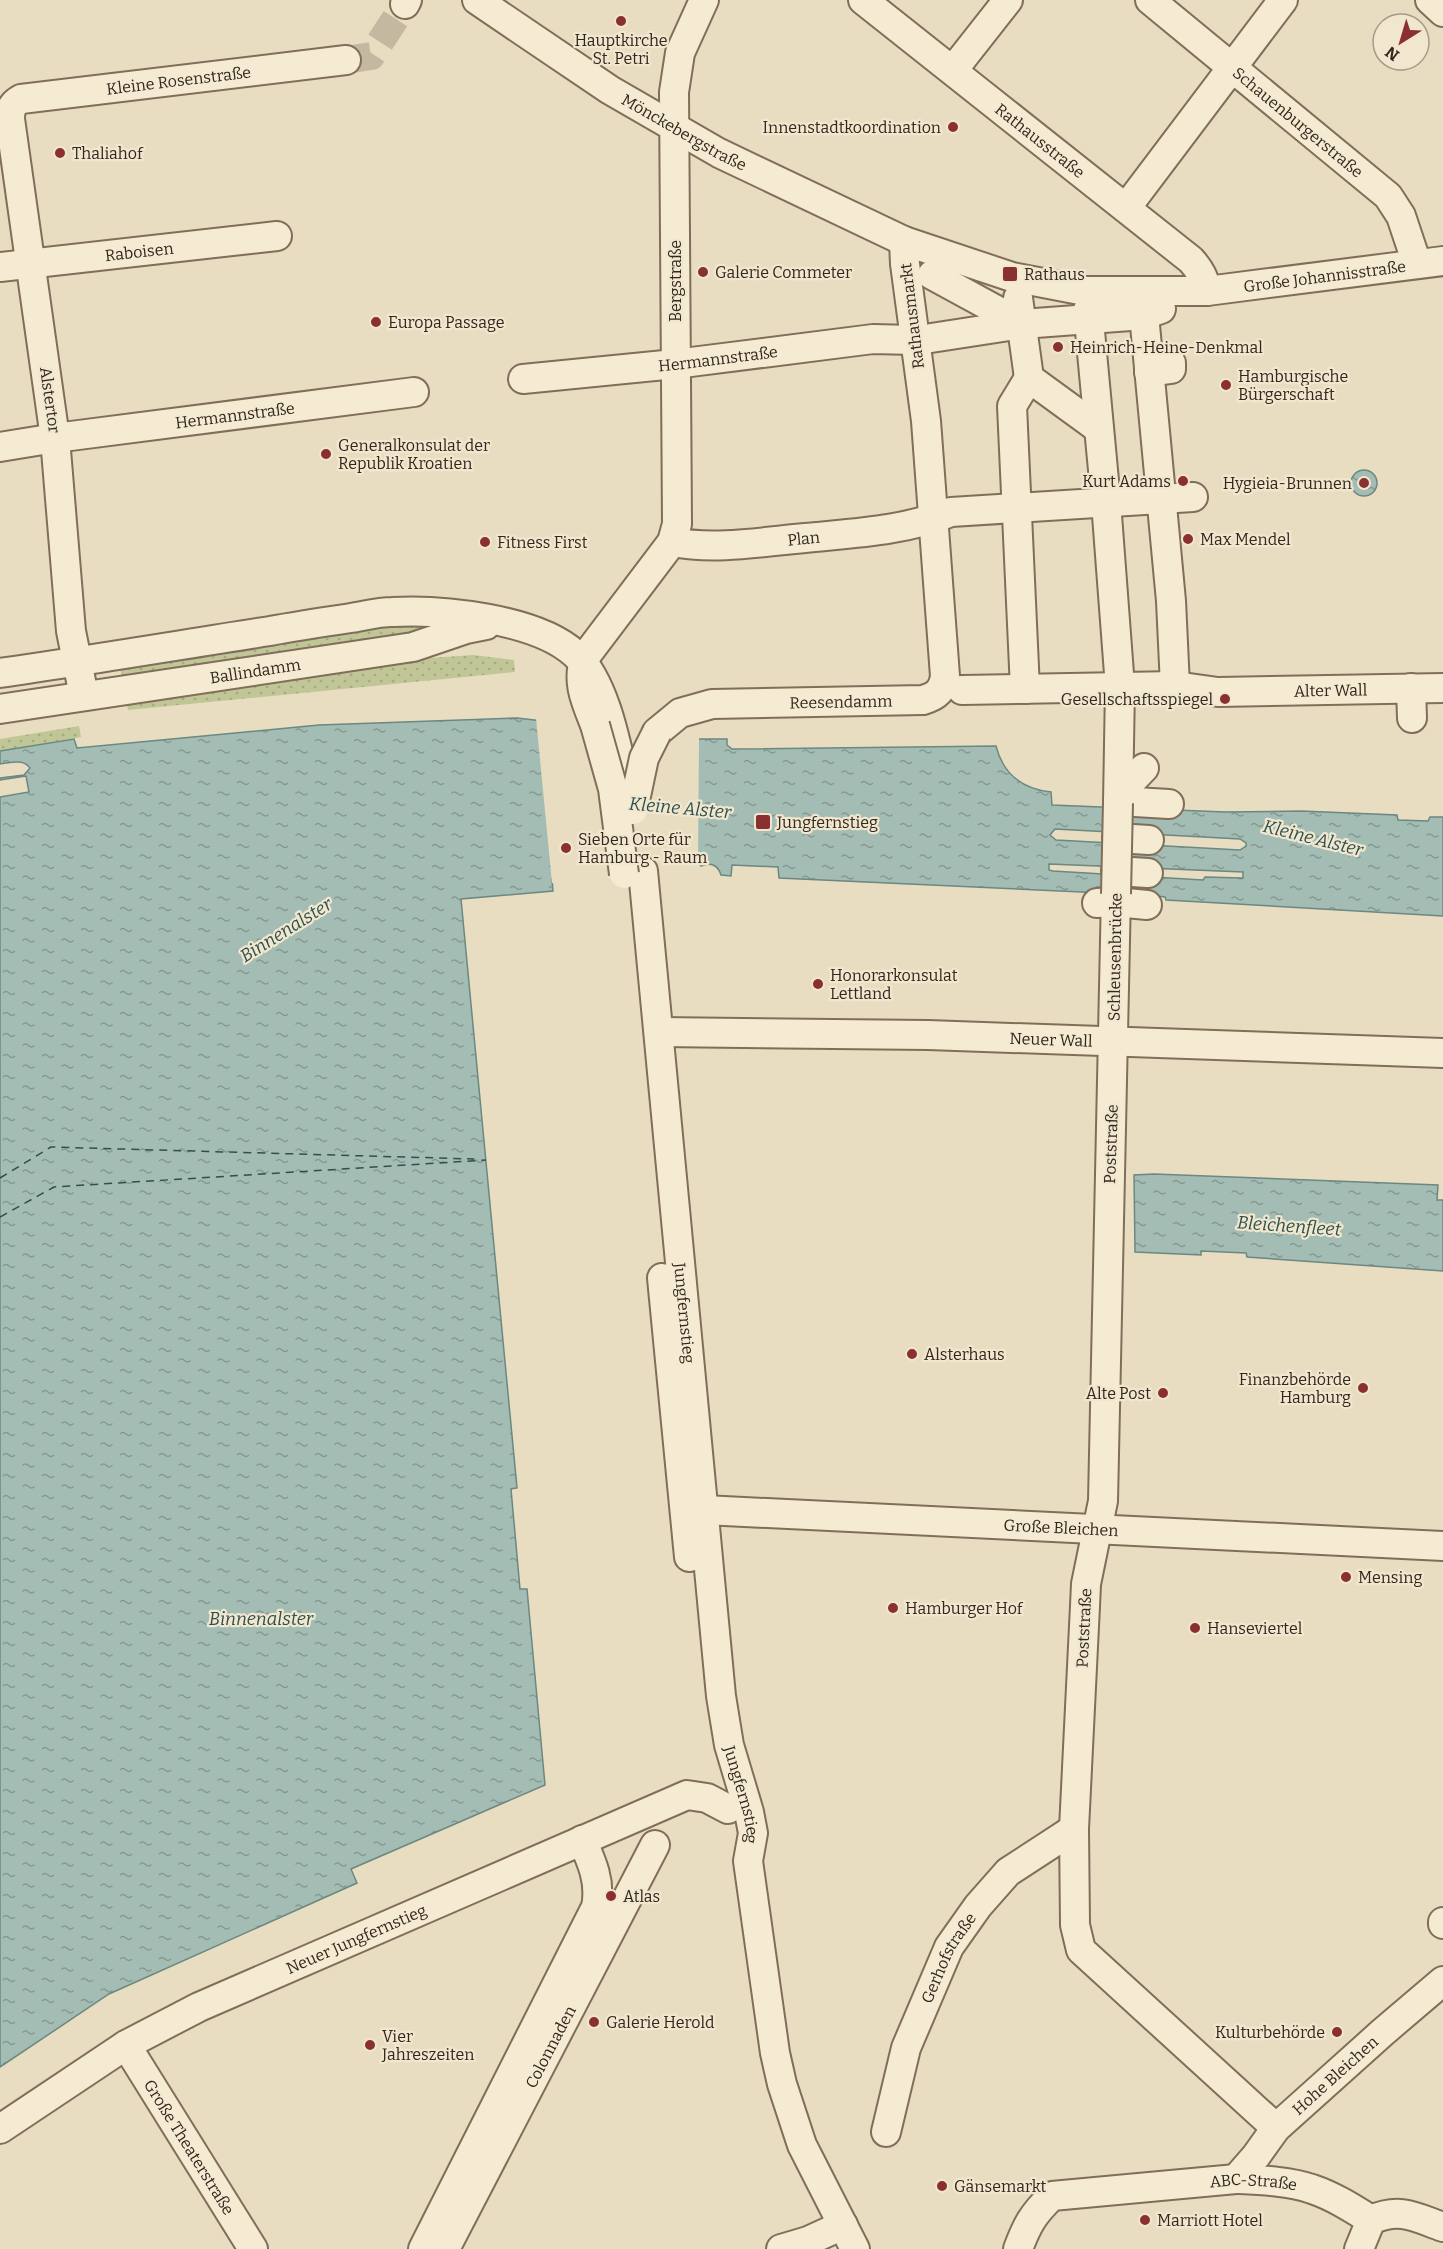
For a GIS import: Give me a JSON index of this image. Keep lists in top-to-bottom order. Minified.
{"streets":{"street":["Kleine Rosenstraße","Schauenburgerstraße","Mönckebergstraße","Rathausstraße","Raboisen","Große Johannisstraße","Bergstraße","Rathausmarkt","Hermannstraße","Alstertor","Plan","Ballindamm","Alter Wall","Reesendamm","Schleusenbrücke","Neuer Wall","Poststraße","Jungfernstieg","Große Bleichen","Neuer Jungfernstieg","Gerhofstraße","Colonnaden","Hohe Bleichen","Große Theaterstraße","ABC-Straße"]},"crossings":[["Kleine Rosenstraße","Alstertor"],["Schauenburgerstraße","Große Johannisstraße"],["Mönckebergstraße","Bergstraße"],["Mönckebergstraße","Rathausmarkt"],["Rathausstraße","Große Johannisstraße"],["Rathausstraße","Rathausmarkt"],["Rathausstraße","Hermannstraße"],["Raboisen","Alstertor"],["Große Johannisstraße","Rathausmarkt"],["Große Johannisstraße","Hermannstraße"],["Bergstraße","Hermannstraße"],["Bergstraße","Plan"],["Rathausmarkt","Hermannstraße"],["Rathausmarkt","Plan"],["Rathausmarkt","Reesendamm"],["Hermannstraße","Alstertor"],["Hermannstraße","Schleusenbrücke"],["Alstertor","Ballindamm"],["Plan","Reesendamm"],["Plan","Schleusenbrücke"],["Ballindamm","Jungfernstieg"],["Alter Wall","Schleusenbrücke"],["Reesendamm","Jungfernstieg"],["Schleusenbrücke","Neuer Wall"],["Schleusenbrücke","Poststraße"],["Neuer Wall","Poststraße"],["Neuer Wall","Jungfernstieg"],["Poststraße","Große Bleichen"],["Poststraße","Gerhofstraße"],["Poststraße","Hohe Bleichen"],["Jungfernstieg","Große Bleichen"],["Jungfernstieg","Neuer Jungfernstieg"],["Neuer Jungfernstieg","Colonnaden"],["Neuer Jungfernstieg","Große Theaterstraße"],["Hohe Bleichen","ABC-Straße"]],"water":["Kleine Alster","Binnenalster","Bleichenfleet"],"places":{"other":["Hauptkirche St. Petri","Innenstadtkoordination","Thaliahof","Galerie Commeter","Europa Passage","Heinrich-Heine-Denkmal","Hamburgische Bürgerschaft","Generalkonsulat der Republik Kroatien","Kurt Adams","Hygieia-Brunnen","Max Mendel","Fitness First","Gesellschaftsspiegel","Sieben Orte für Hamburg - Raum","Honorarkonsulat Lettland","Alsterhaus","Finanzbehörde Hamburg","Alte Post","Mensing","Hamburger Hof","Hanseviertel","Atlas","Galerie Herold","Kulturbehörde","Vier Jahreszeiten","Gänsemarkt","Marriott Hotel"],"transit":["Rathaus","Jungfernstieg"]},"north":"bottom left"}
